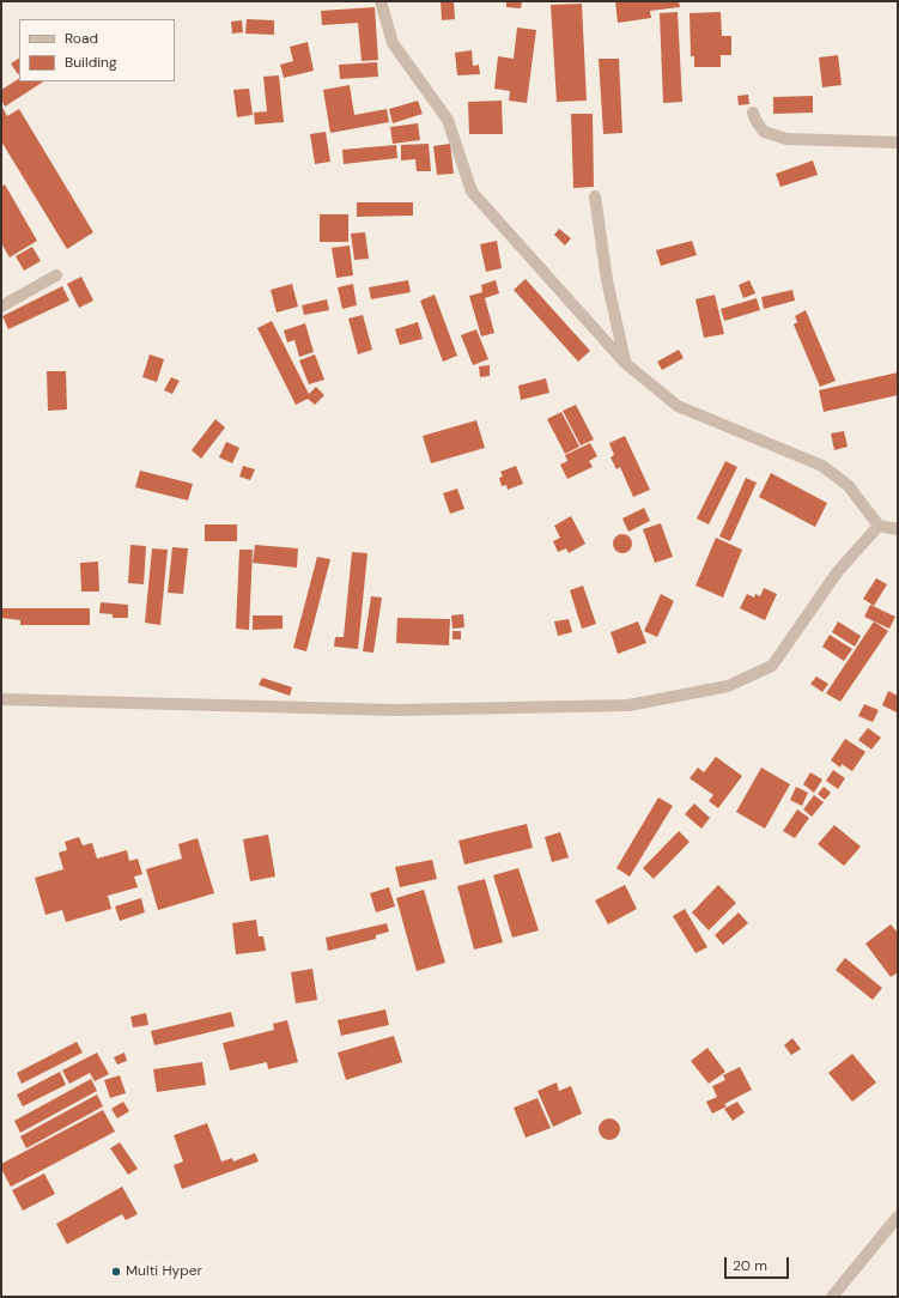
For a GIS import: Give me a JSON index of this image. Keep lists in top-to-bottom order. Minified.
{"places":["Multi Hyper"],"legend":["Road","Building"],"scale_bar":"20 m"}
